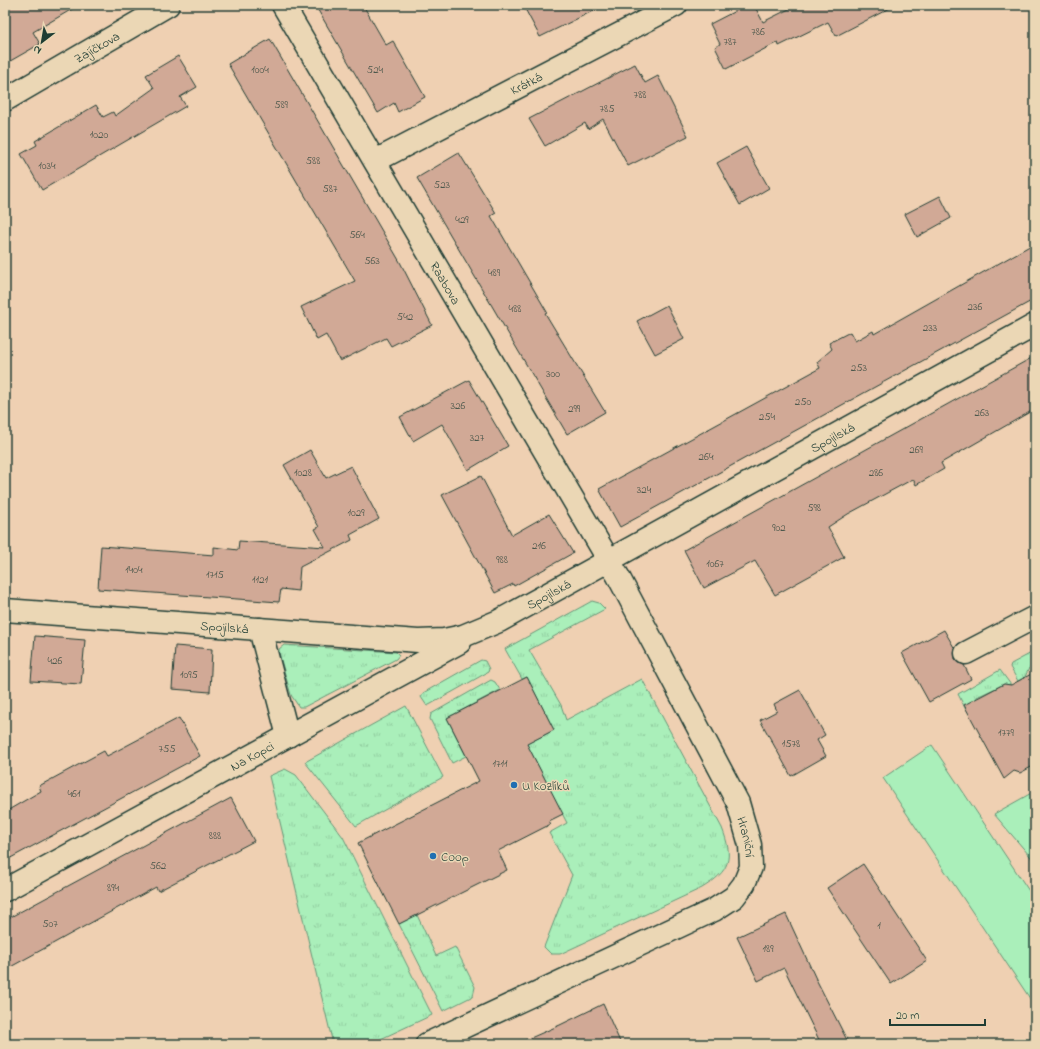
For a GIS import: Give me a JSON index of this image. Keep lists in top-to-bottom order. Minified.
{"streets":{"street":["Zajíčkova","Krátká","Raabova","Spojilská","Na Kopci","Hraniční"]},"crossings":[["Krátká","Raabova"],["Raabova","Spojilská"],["Raabova","Hraniční"],["Spojilská","Na Kopci"],["Spojilská","Hraniční"]],"places":["U Kozlíků","Coop"],"house_numbers":["786","787","1004","524","788","589","785","1020","588","1034","523","587","429","564","563","489","236","488","542","233","253","300","250","326","299","263","254","327","269","264","1028","286","324","598","1029","902","216","988","1067","1404","1715","1121","426","1095","1779","1578","755","1711","461","888","562","894","507","1","189"],"scale_bar":"20 m","north":"bottom left"}
